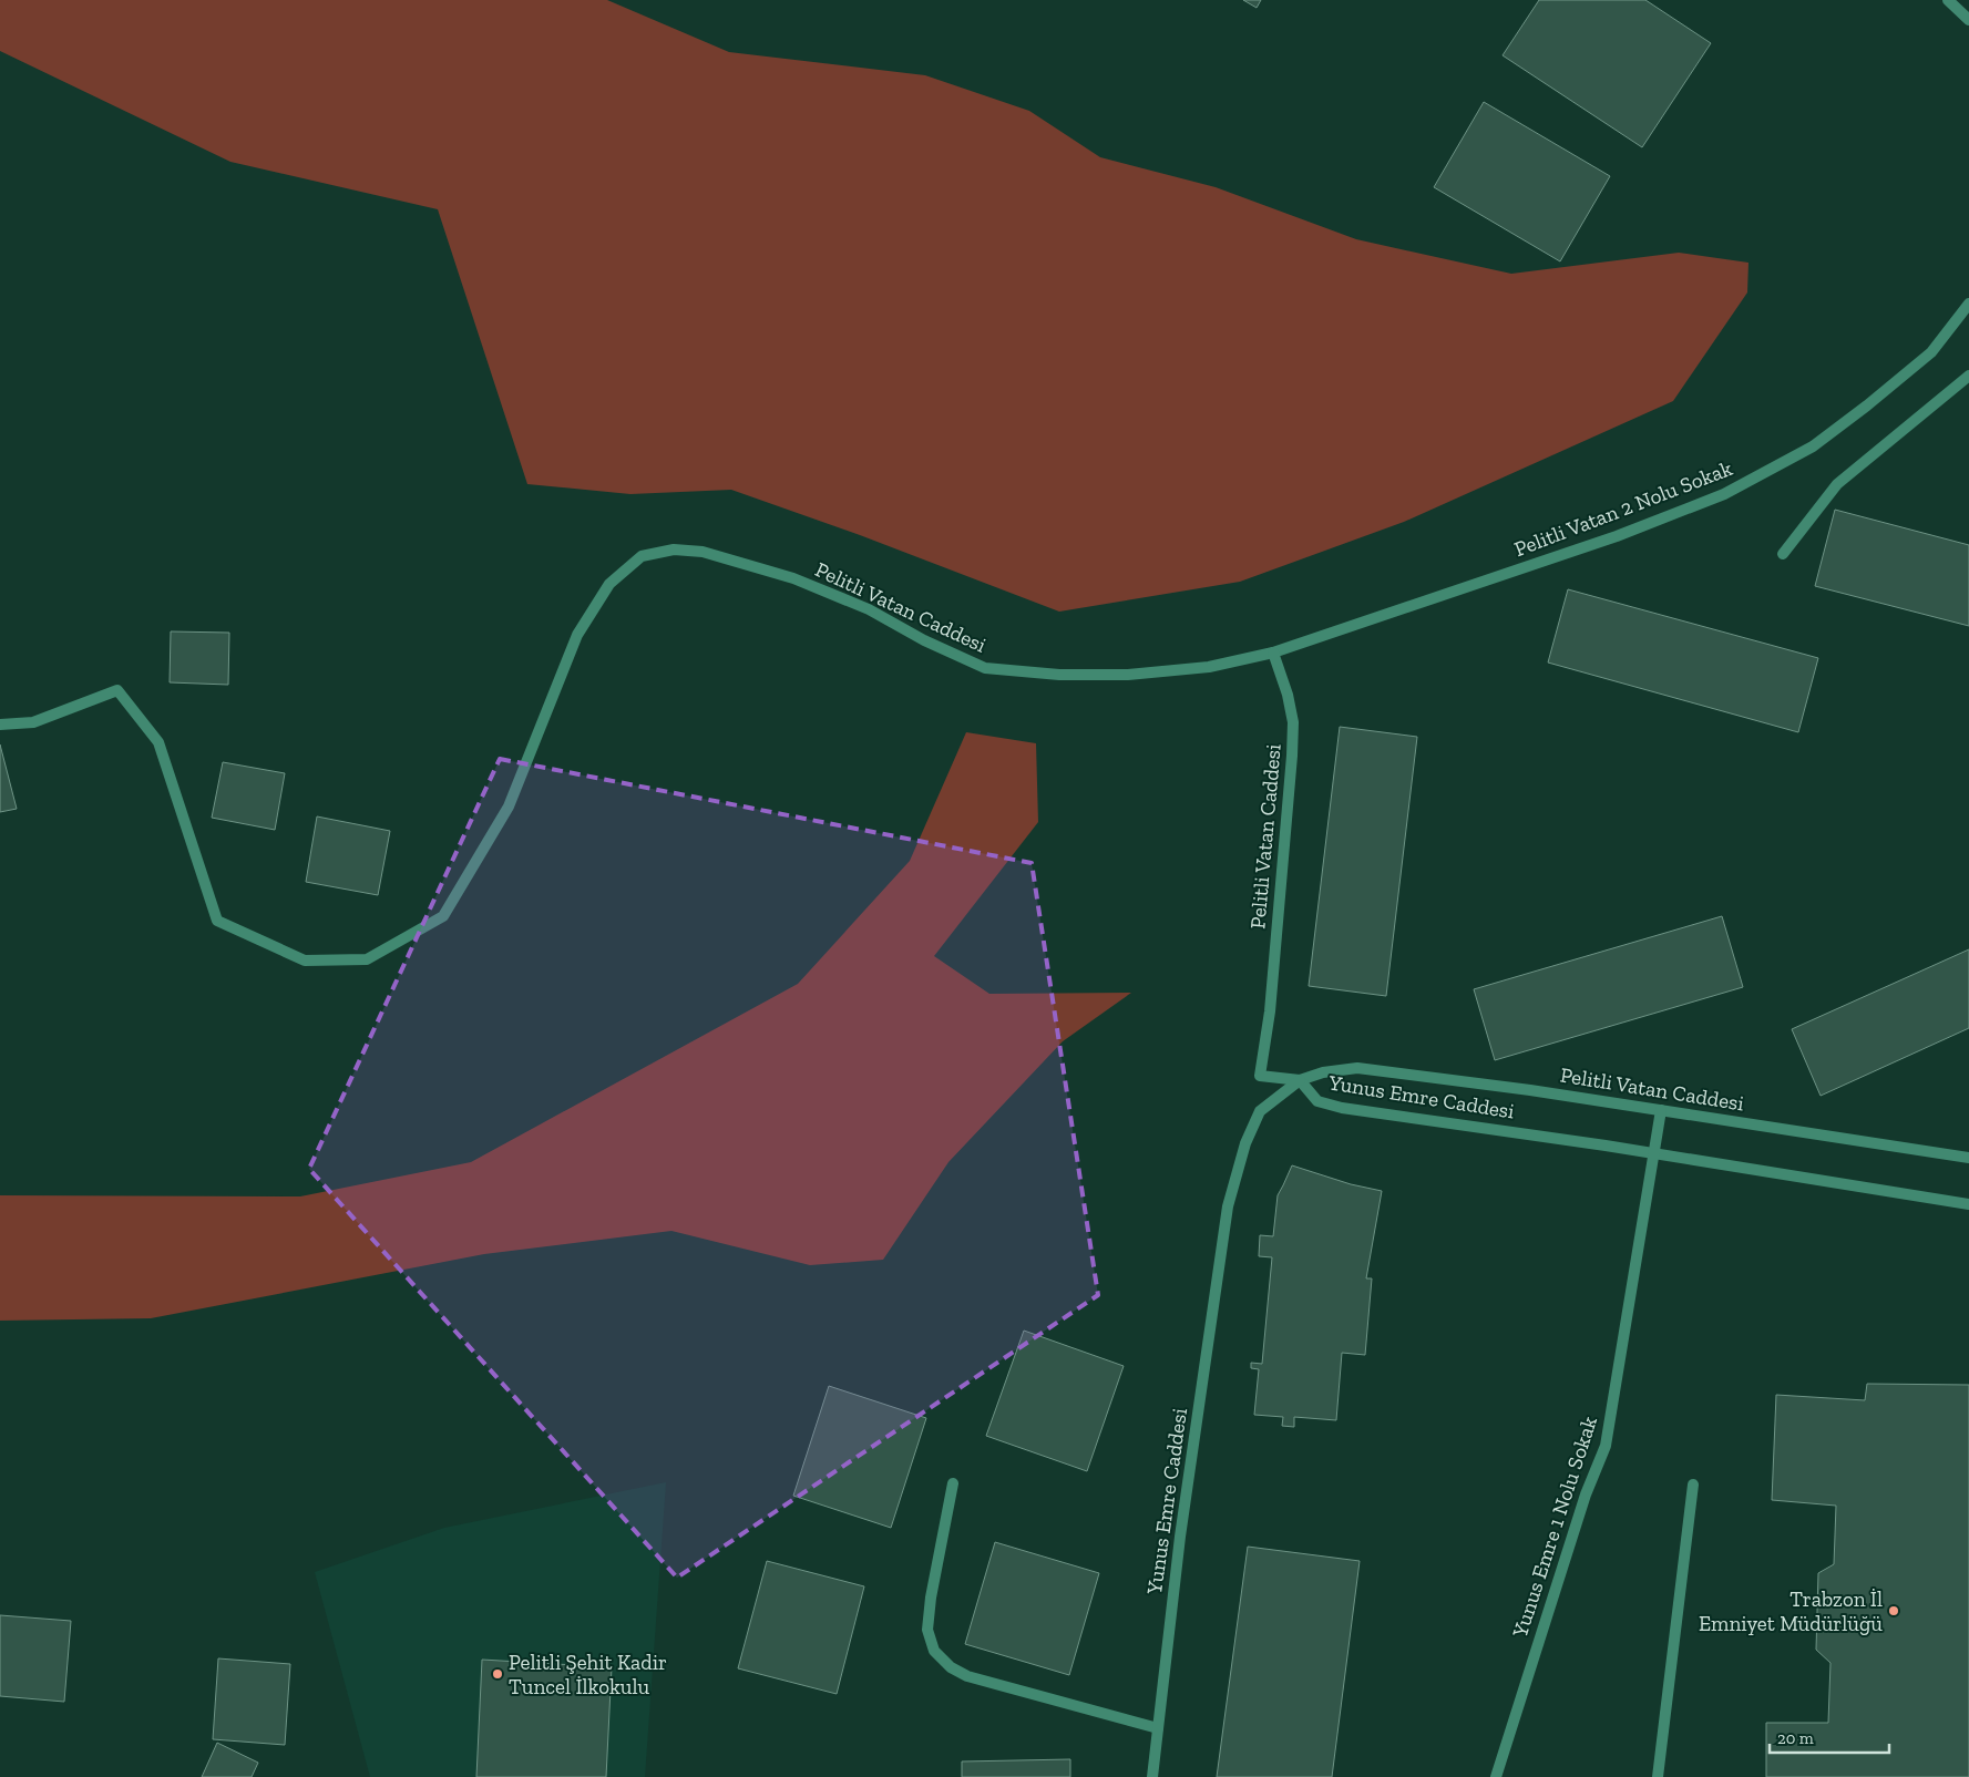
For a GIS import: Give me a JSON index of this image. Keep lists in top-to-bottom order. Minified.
{"streets":{"street":["Pelitli Vatan 2 Nolu Sokak","Pelitli Vatan Caddesi","Yunus Emre Caddesi","Yunus Emre 1 Nolu Sokak"]},"crossings":[["Pelitli Vatan 2 Nolu Sokak","Pelitli Vatan Caddesi"],["Pelitli Vatan Caddesi","Yunus Emre Caddesi"],["Pelitli Vatan Caddesi","Yunus Emre 1 Nolu Sokak"],["Yunus Emre Caddesi","Yunus Emre 1 Nolu Sokak"]],"places":["Trabzon İl Emniyet Müdürlüğü","Pelitli Şehit Kadir Tuncel İlkokulu"],"scale_bar":"20 m"}
